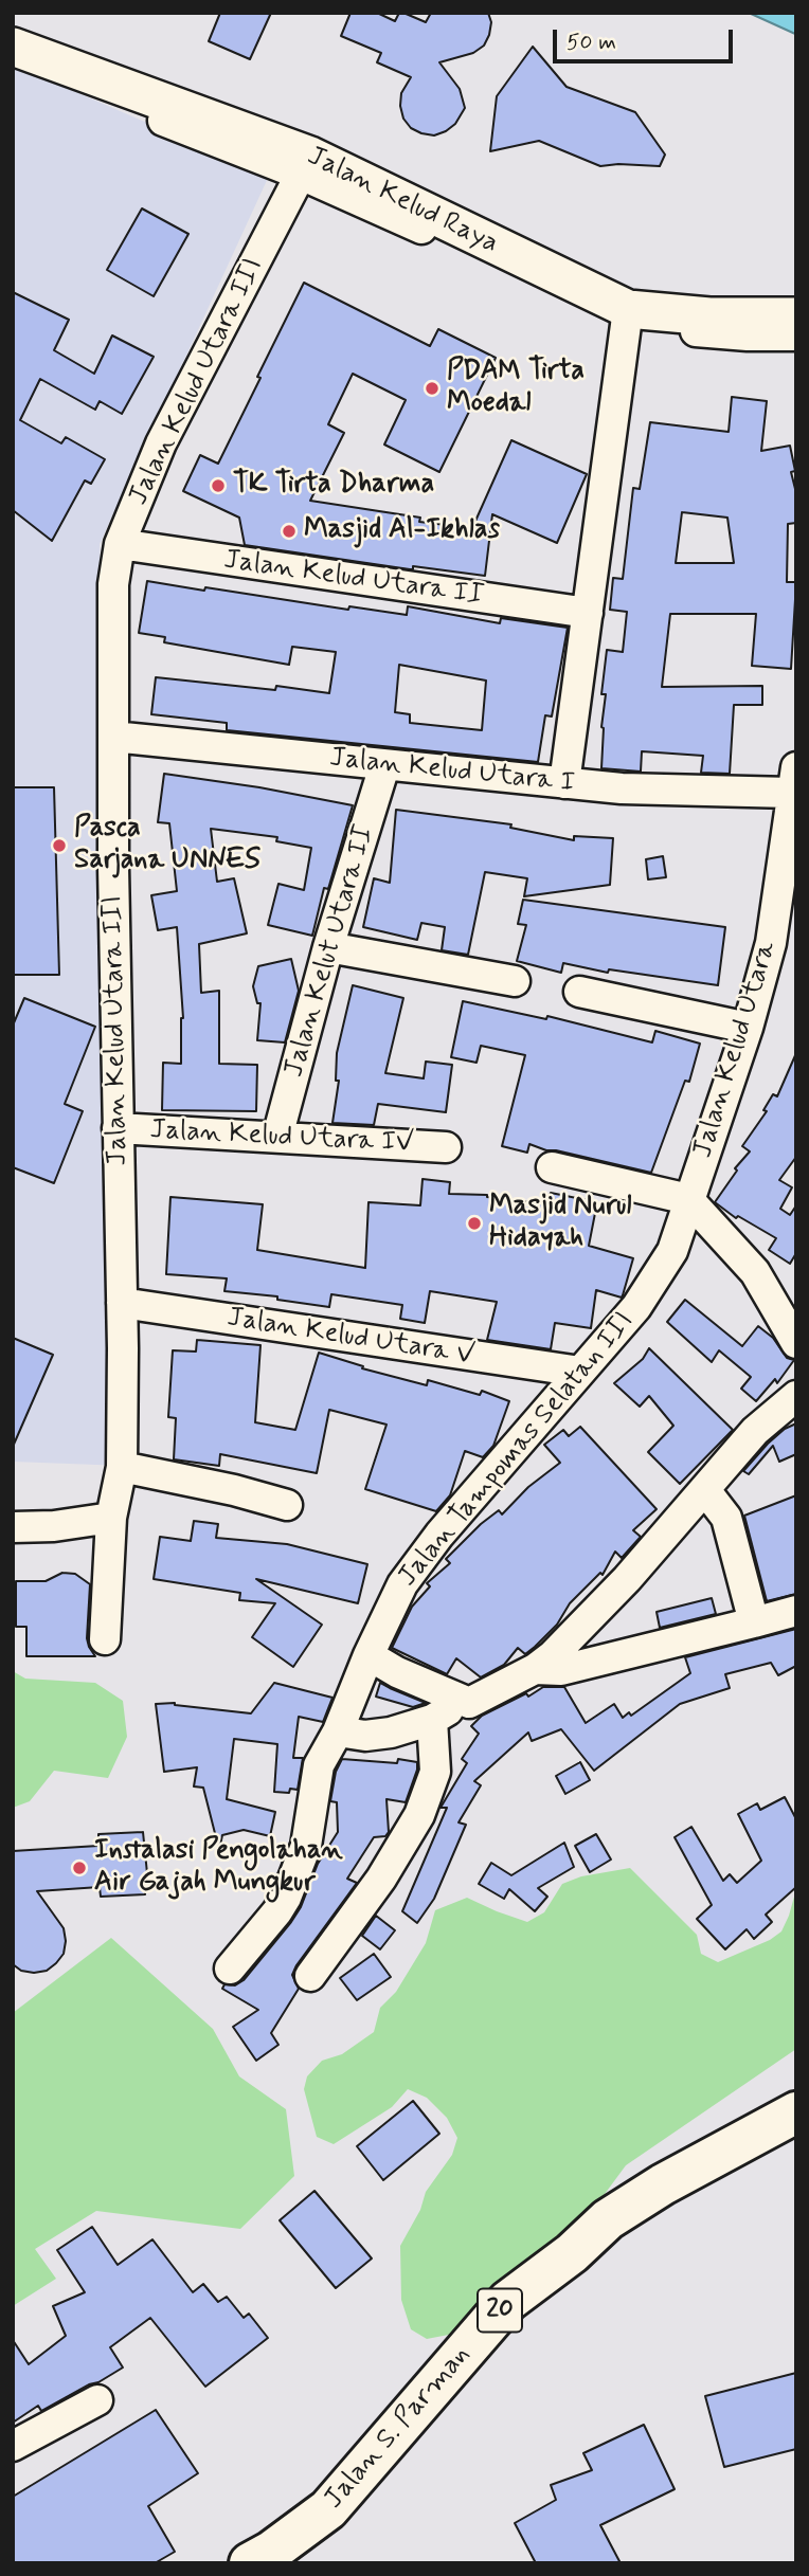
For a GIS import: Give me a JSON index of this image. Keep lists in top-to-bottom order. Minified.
{"streets":{"highway":["20","Jalan S. Parman"],"main road":["Jalan Kelud Raya"],"street":["Jalan Kelud Utara III","Jalan Kelud Utara II","Jalan Kelud Utara I","Jalan Kelut Utara II","Jalan Kelud Utara","Jalan Kelud Utara IV","Jalan Kelud Utara V","Jalan Tampomas Selatan III"]},"crossings":[["Jalan Kelud Raya","Jalan Kelud Utara III"],["Jalan Kelud Utara III","Jalan Kelud Utara II"],["Jalan Kelud Utara III","Jalan Kelud Utara I"],["Jalan Kelud Utara III","Jalan Kelud Utara IV"],["Jalan Kelud Utara III","Jalan Kelud Utara V"],["Jalan Kelud Utara I","Jalan Kelut Utara II"],["Jalan Kelud Utara I","Jalan Kelud Utara"],["Jalan Kelut Utara II","Jalan Kelud Utara IV"],["Jalan Kelud Utara","Jalan Tampomas Selatan III"],["Jalan Kelud Utara V","Jalan Tampomas Selatan III"]],"places":["PDAM Tirta Moedal","TK Tirta Dharma","Masjid Al-Ikhlas","Pasca Sarjana UNNES","Masjid Nurul Hidayah","Instalasi Pengolahan Air Gajah Mungkur"],"scale_bar":"50 m"}
